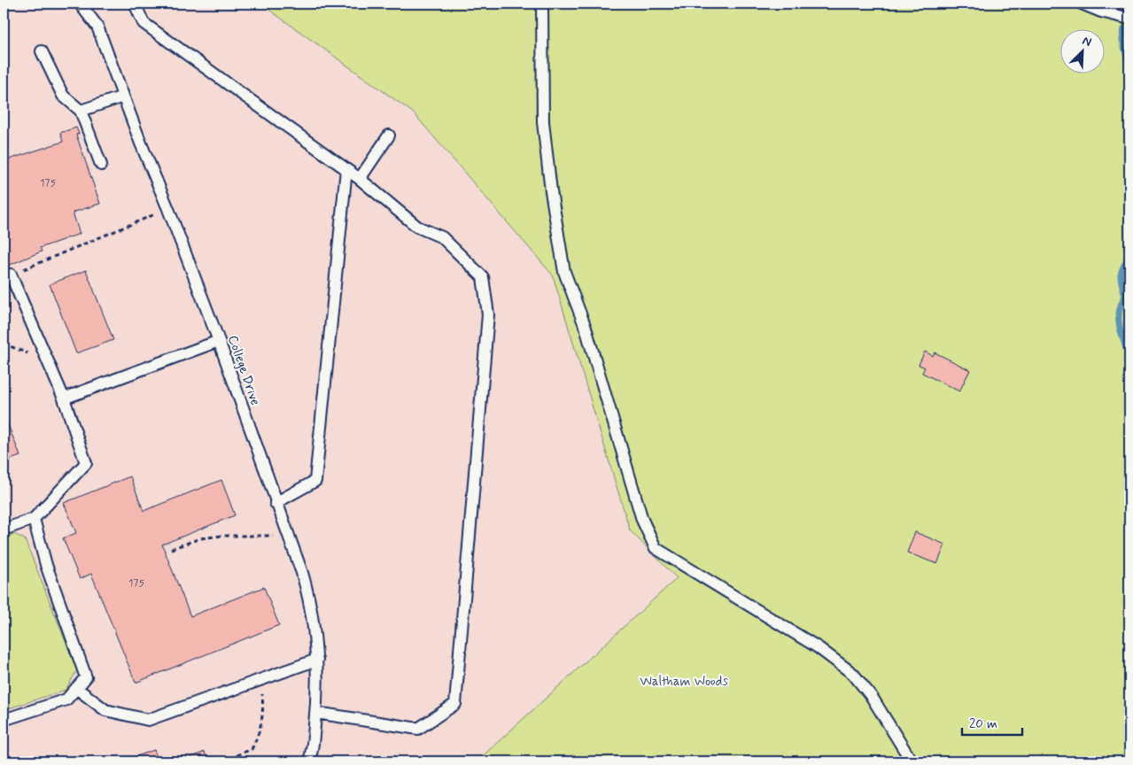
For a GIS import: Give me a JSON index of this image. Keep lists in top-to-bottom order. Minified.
{"streets":{"lane":["College Drive"]},"parks":["Waltham Woods"],"house_numbers":["175","175"],"scale_bar":"20 m","north":"top right"}
